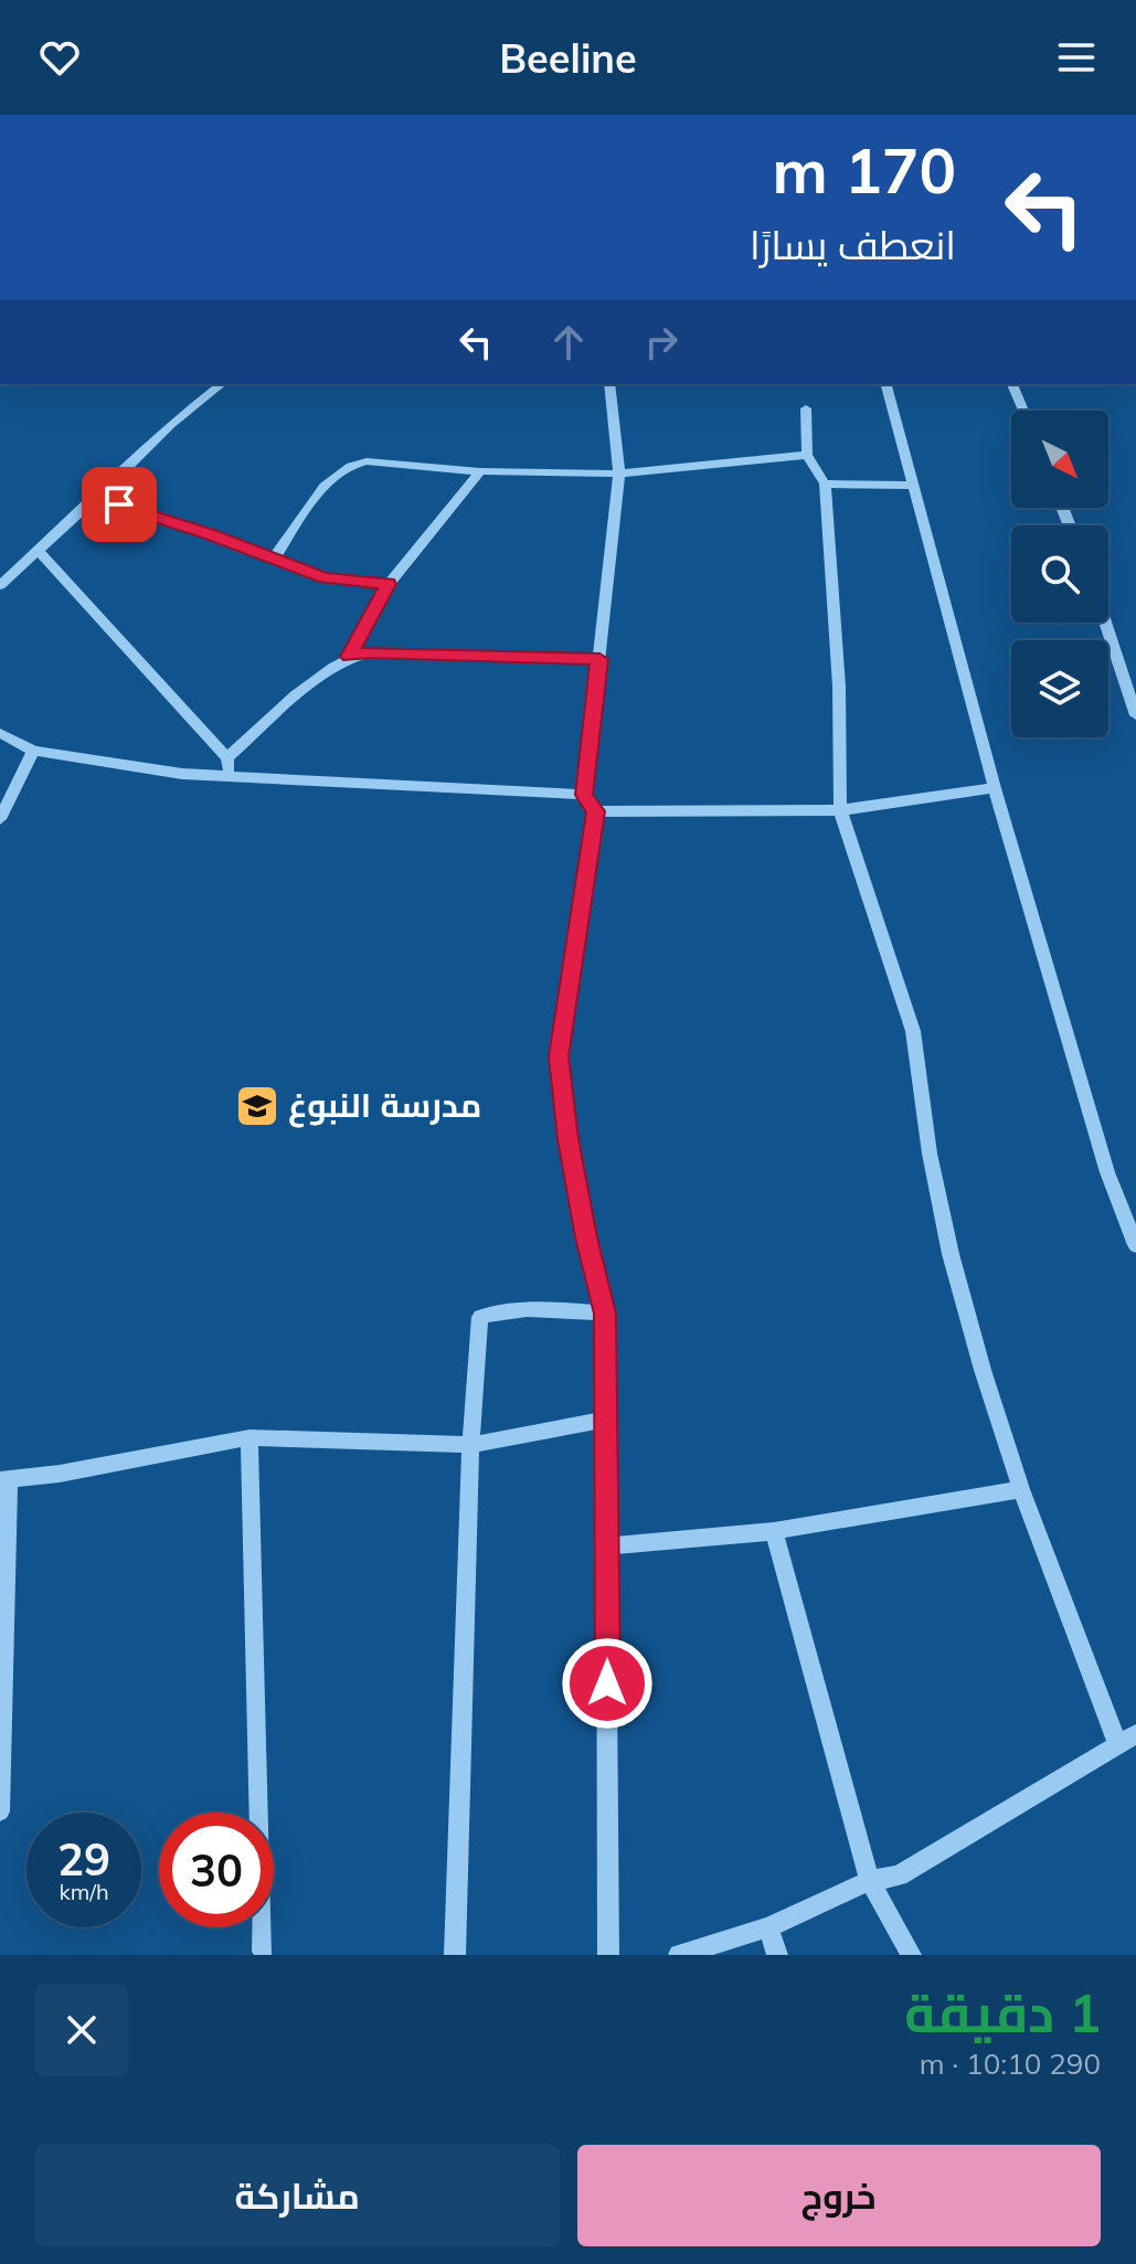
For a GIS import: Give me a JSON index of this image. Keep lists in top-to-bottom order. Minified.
{"places":{"school or university":["مدرسة النبوغ"]},"north":"bottom right","page":{"header":"Beeline","turn":["170 m","انعطف يسارًا"],"speed":"29 km/h","limit":"30","heading":["1 دقيقة","290 m · 10:10"],"buttons":["خروج","مشاركة"]}}
